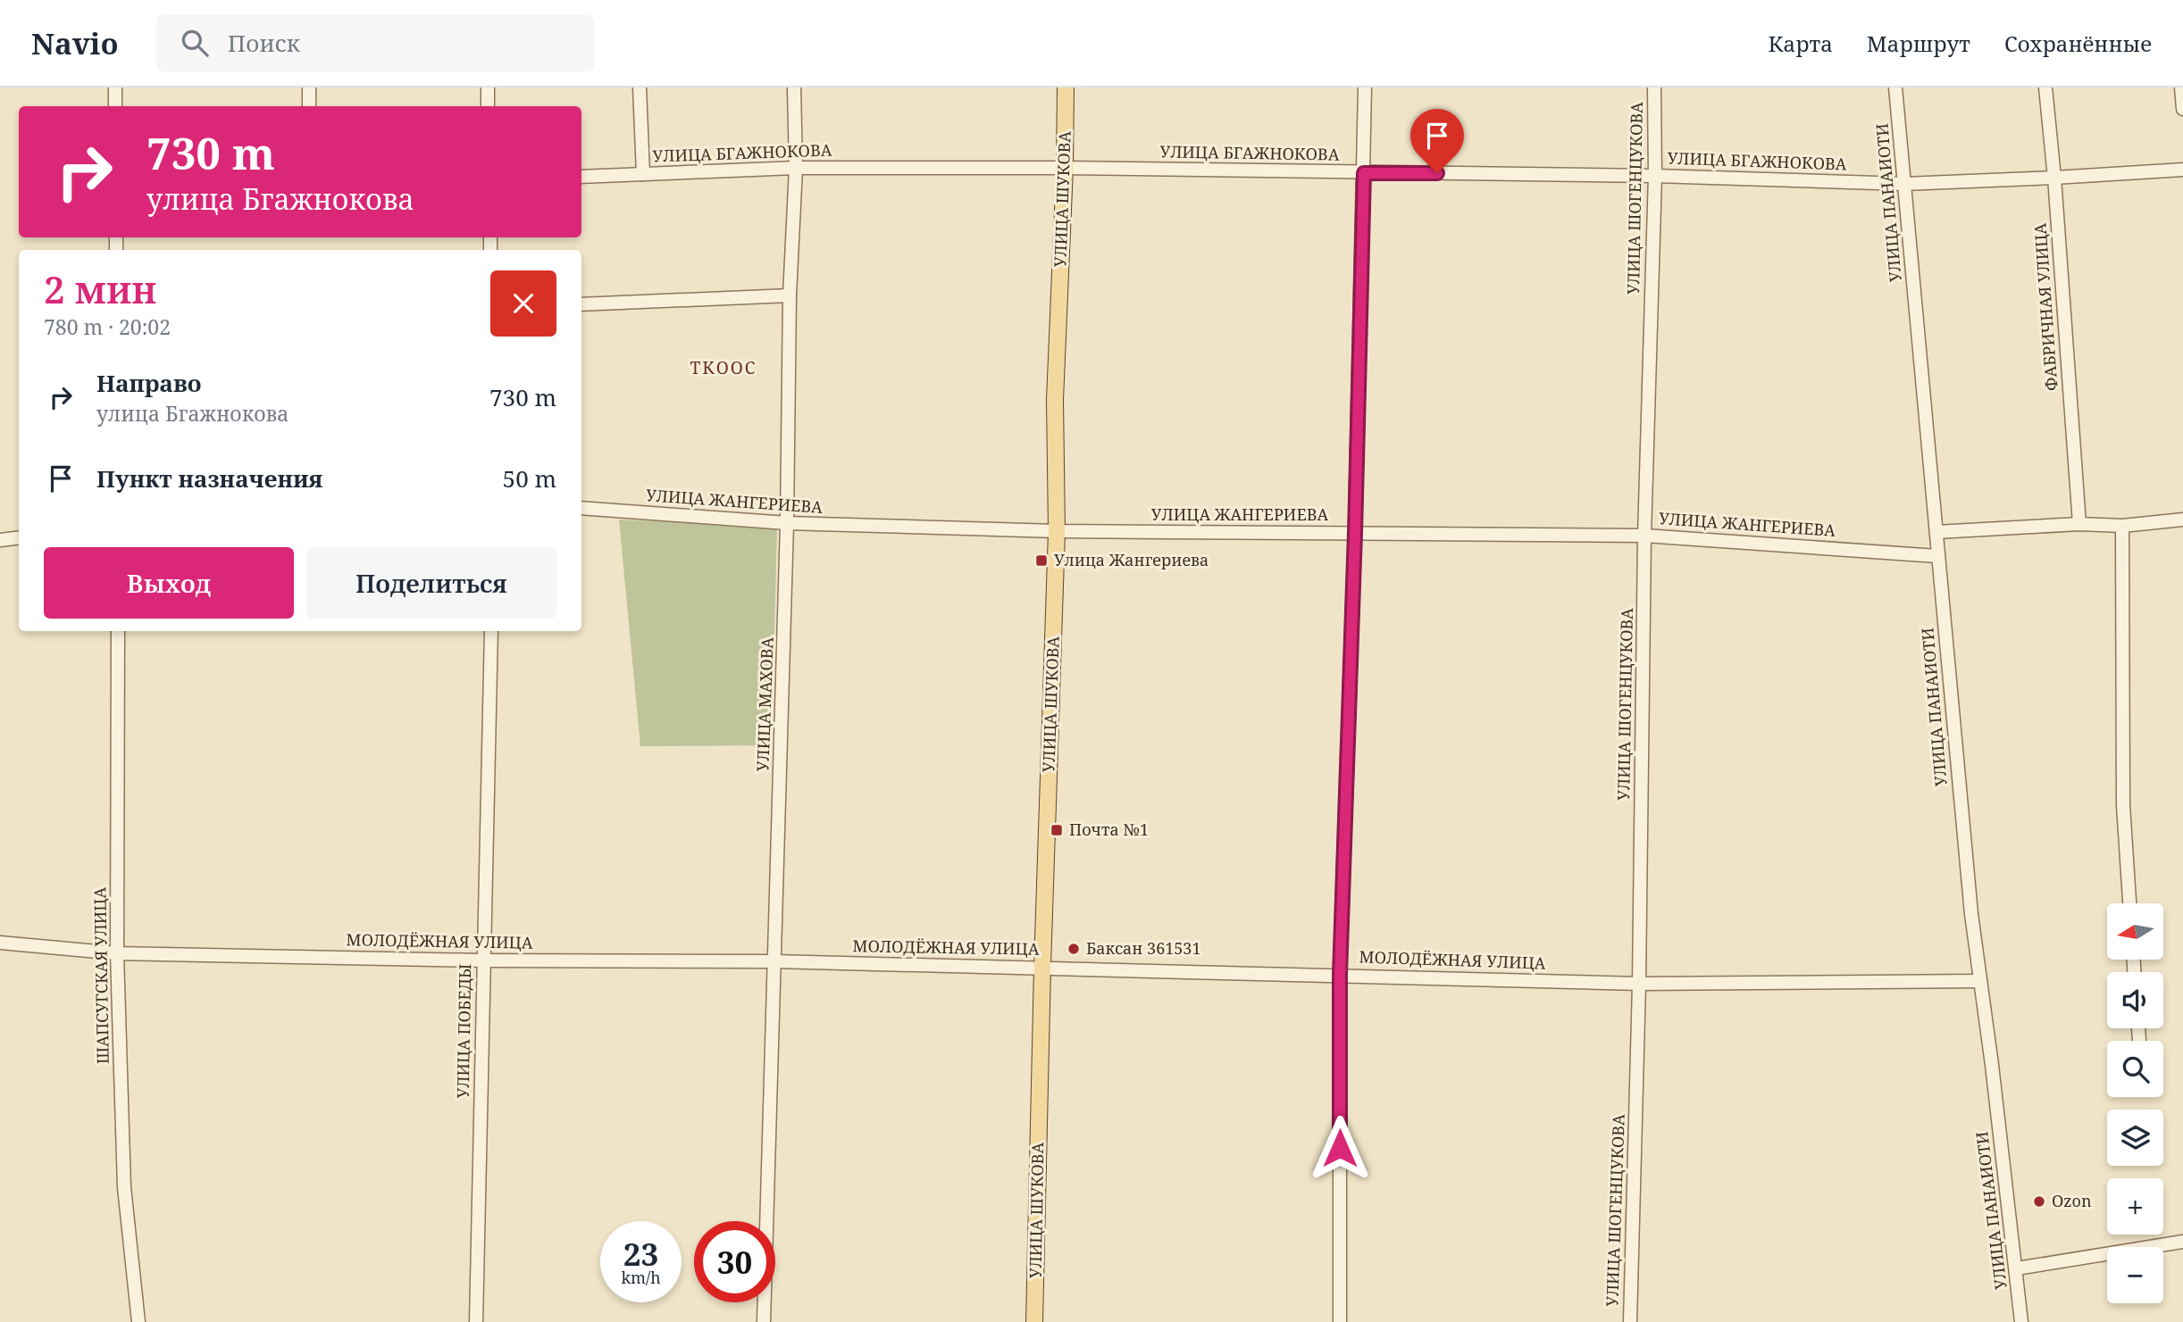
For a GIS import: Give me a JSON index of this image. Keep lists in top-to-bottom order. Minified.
{"streets":{"main road":["УЛИЦА ШУКОВА"],"street":["УЛИЦА БГАЖНОКОВА","УЛИЦА ШОГЕНЦУКОВА","УЛИЦА ПАНАИОТИ","ФАБРИЧНАЯ УЛИЦА","УЛИЦА ЖАНГЕРИЕВА","УЛИЦА МАХОВА","МОЛОДЁЖНАЯ УЛИЦА","ШАПСУГСКАЯ УЛИЦА","УЛИЦА ПОБЕДЫ"]},"crossings":[["УЛИЦА БГАЖНОКОВА","УЛИЦА ШОГЕНЦУКОВА"],["УЛИЦА БГАЖНОКОВА","УЛИЦА ШУКОВА"],["УЛИЦА БГАЖНОКОВА","УЛИЦА ПАНАИОТИ"],["УЛИЦА БГАЖНОКОВА","ФАБРИЧНАЯ УЛИЦА"],["УЛИЦА БГАЖНОКОВА","УЛИЦА МАХОВА"],["УЛИЦА ШОГЕНЦУКОВА","УЛИЦА ЖАНГЕРИЕВА"],["УЛИЦА ШОГЕНЦУКОВА","МОЛОДЁЖНАЯ УЛИЦА"],["УЛИЦА ШУКОВА","УЛИЦА ЖАНГЕРИЕВА"],["УЛИЦА ШУКОВА","МОЛОДЁЖНАЯ УЛИЦА"],["УЛИЦА ПАНАИОТИ","УЛИЦА ЖАНГЕРИЕВА"],["УЛИЦА ПАНАИОТИ","МОЛОДЁЖНАЯ УЛИЦА"],["УЛИЦА ЖАНГЕРИЕВА","УЛИЦА МАХОВА"],["УЛИЦА МАХОВА","МОЛОДЁЖНАЯ УЛИЦА"],["МОЛОДЁЖНАЯ УЛИЦА","ШАПСУГСКАЯ УЛИЦА"],["МОЛОДЁЖНАЯ УЛИЦА","УЛИЦА ПОБЕДЫ"]],"districts":["ТКООС"],"places":{"transit":["Улица Жангериева","Почта №1"],"other":["Баксан 361531","Ozon"]},"north":"left","page":{"header":"Navio","search":"Поиск","nav":["Карта","Маршрут","Сохранённые"],"turn":["730 m","улица Бгажнокова"],"heading":["2 мин","780 m · 20:02"],"list":[{"name":"Направо","note":"улица Бгажнокова","value":"730 m"},{"name":"Пункт назначения","value":"50 m"}],"buttons":["Выход","Поделиться"],"map_buttons":["+","−"],"speed":"23 km/h","limit":"30"}}
